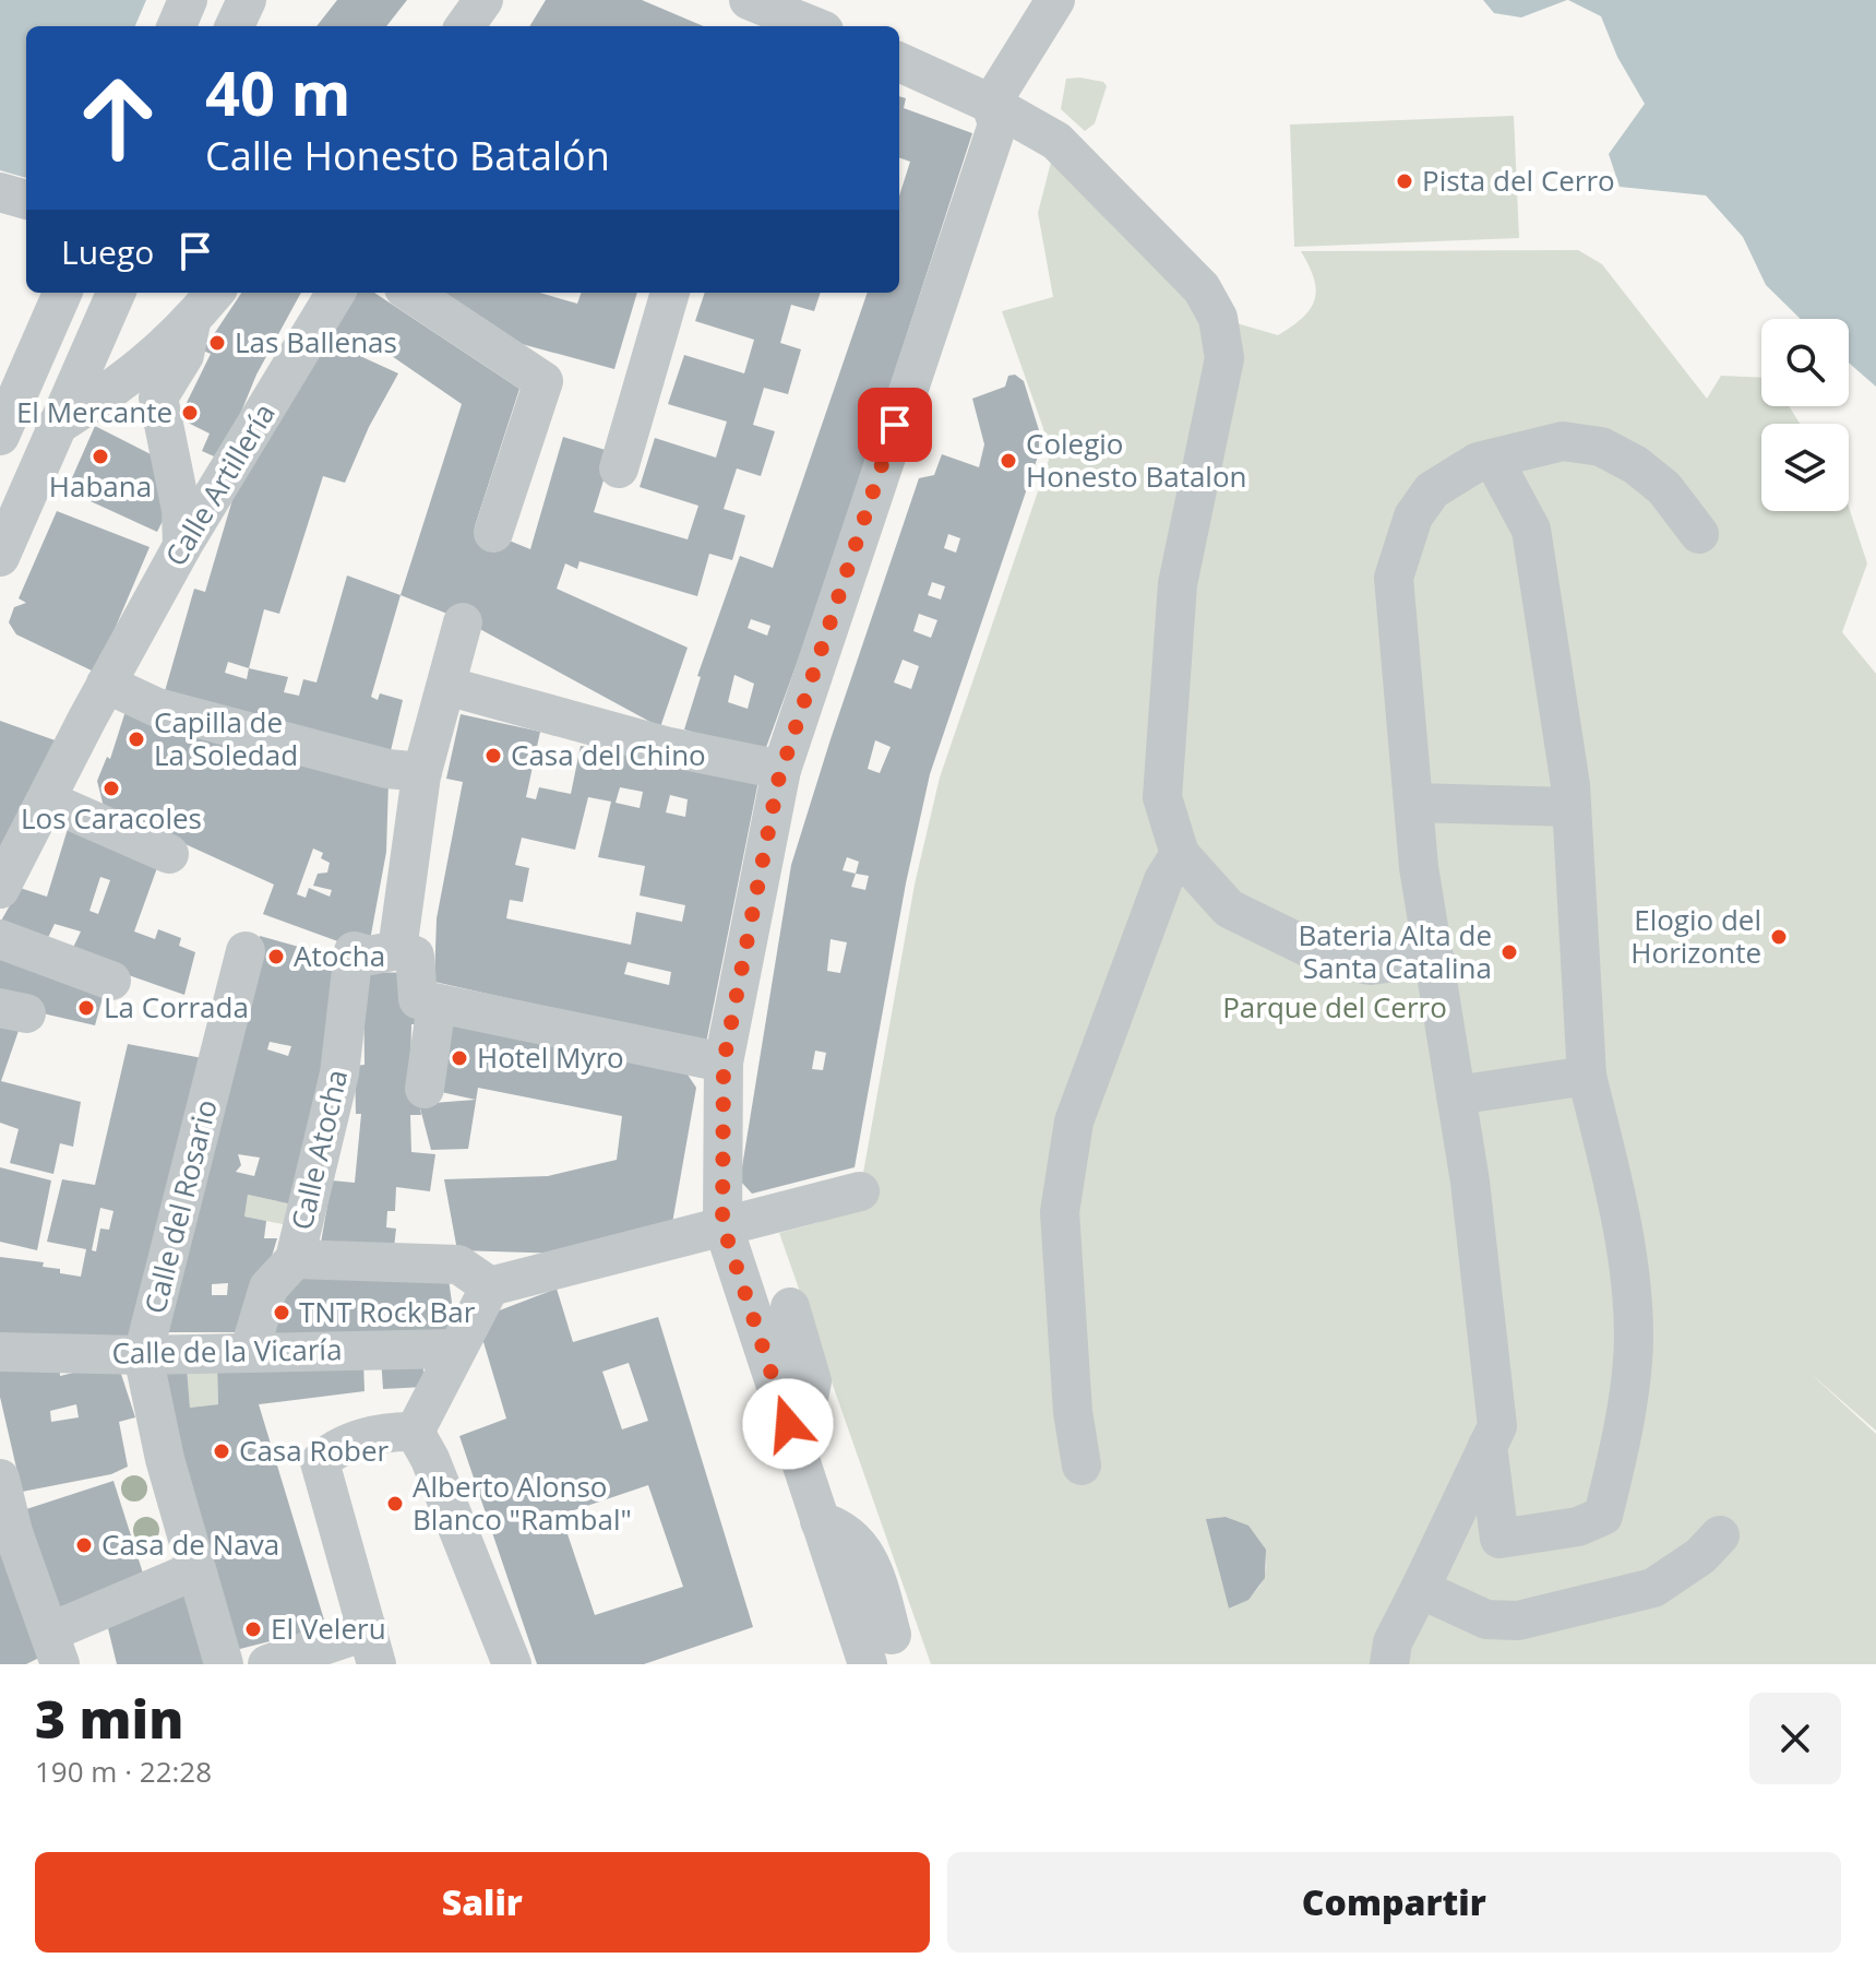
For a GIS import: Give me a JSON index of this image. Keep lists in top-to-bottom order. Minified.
{"streets":{"street":["Calle Artillería","Calle Atocha","Calle del Rosario","Calle de la Vicaría"]},"crossings":[["Calle Atocha","Calle de la Vicaría"],["Calle del Rosario","Calle de la Vicaría"]],"parks":["Parque del Cerro"],"places":["Pista del Cerro","Las Ballenas","El Mercante","Habana","Colegio Honesto Batalon","Capilla de La Soledad","Casa del Chino","Los Caracoles","Elogio del Horizonte","Bateria Alta de Santa Catalina","Atocha","La Corrada","Hotel Myro","TNT Rock Bar","Casa Rober","Alberto Alonso Blanco \"Rambal\"","Casa de Nava","El Veleru"],"page":{"turn":["40 m","Calle Honesto Batalón"],"then":"Luego","heading":["3 min","190 m · 22:28"],"buttons":["Salir","Compartir"]}}
